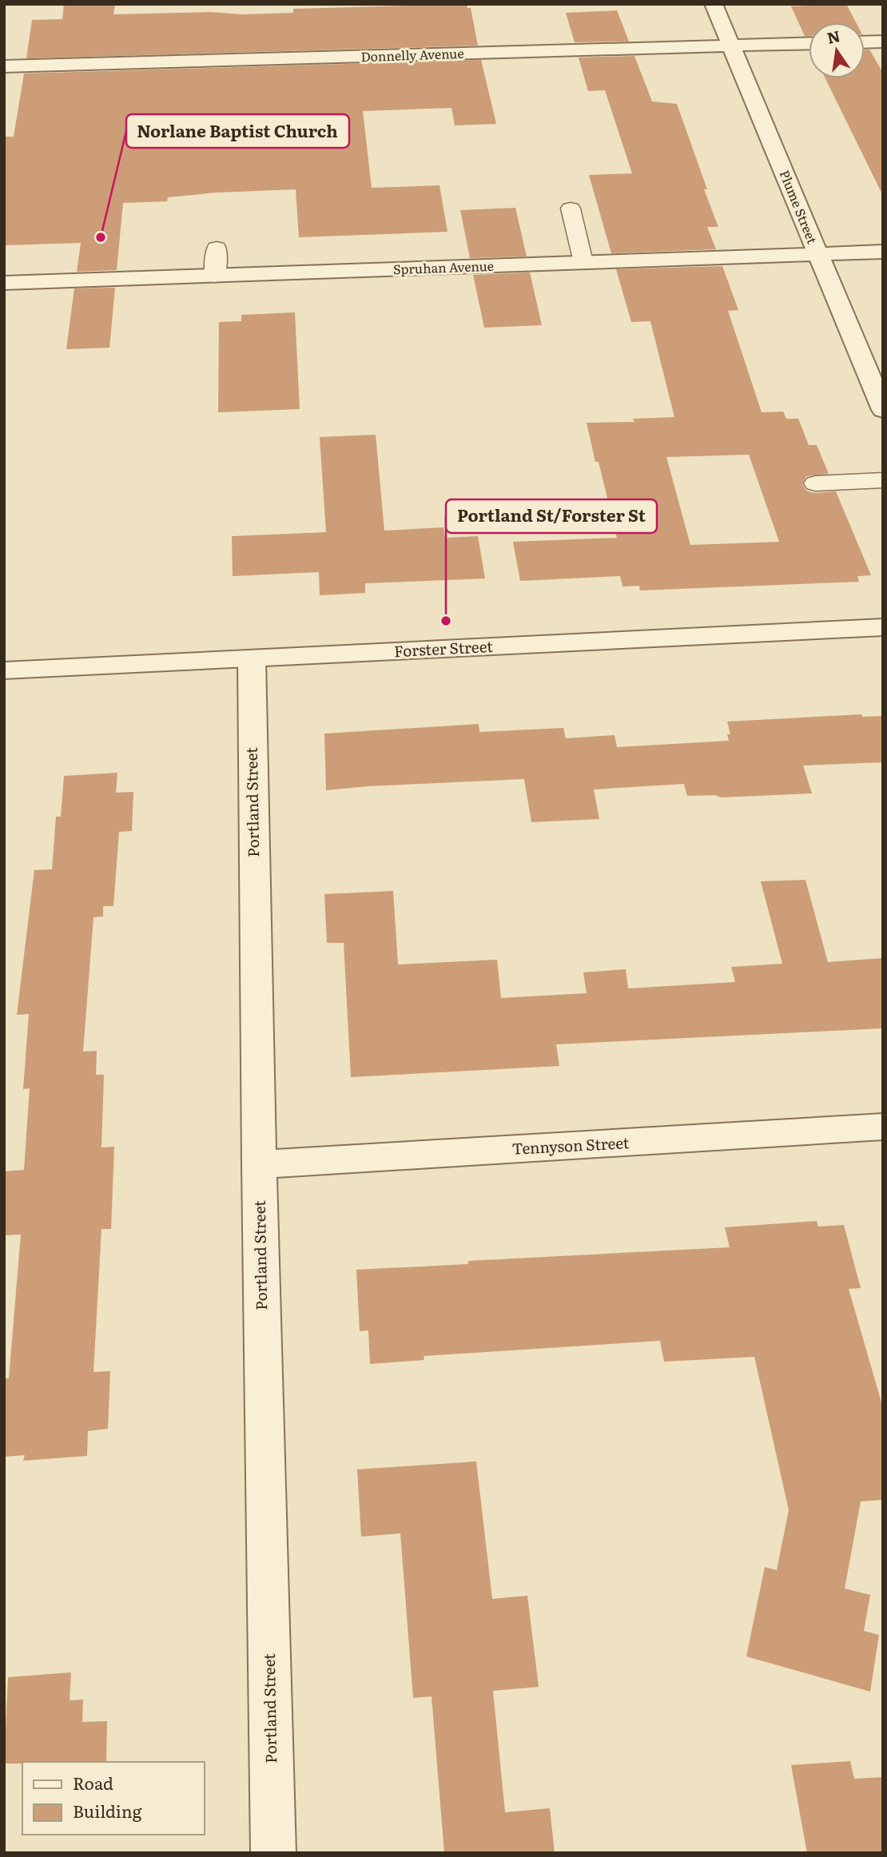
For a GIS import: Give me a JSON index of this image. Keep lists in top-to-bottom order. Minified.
{"streets":{"street":["Donnelly Avenue","Plume Street","Spruhan Avenue","Forster Street","Portland Street","Tennyson Street"]},"crossings":[["Donnelly Avenue","Plume Street"],["Plume Street","Spruhan Avenue"],["Forster Street","Portland Street"],["Portland Street","Tennyson Street"]],"places":["Norlane Baptist Church","Portland St/Forster St"],"legend":["Road","Building"],"north":"top"}
